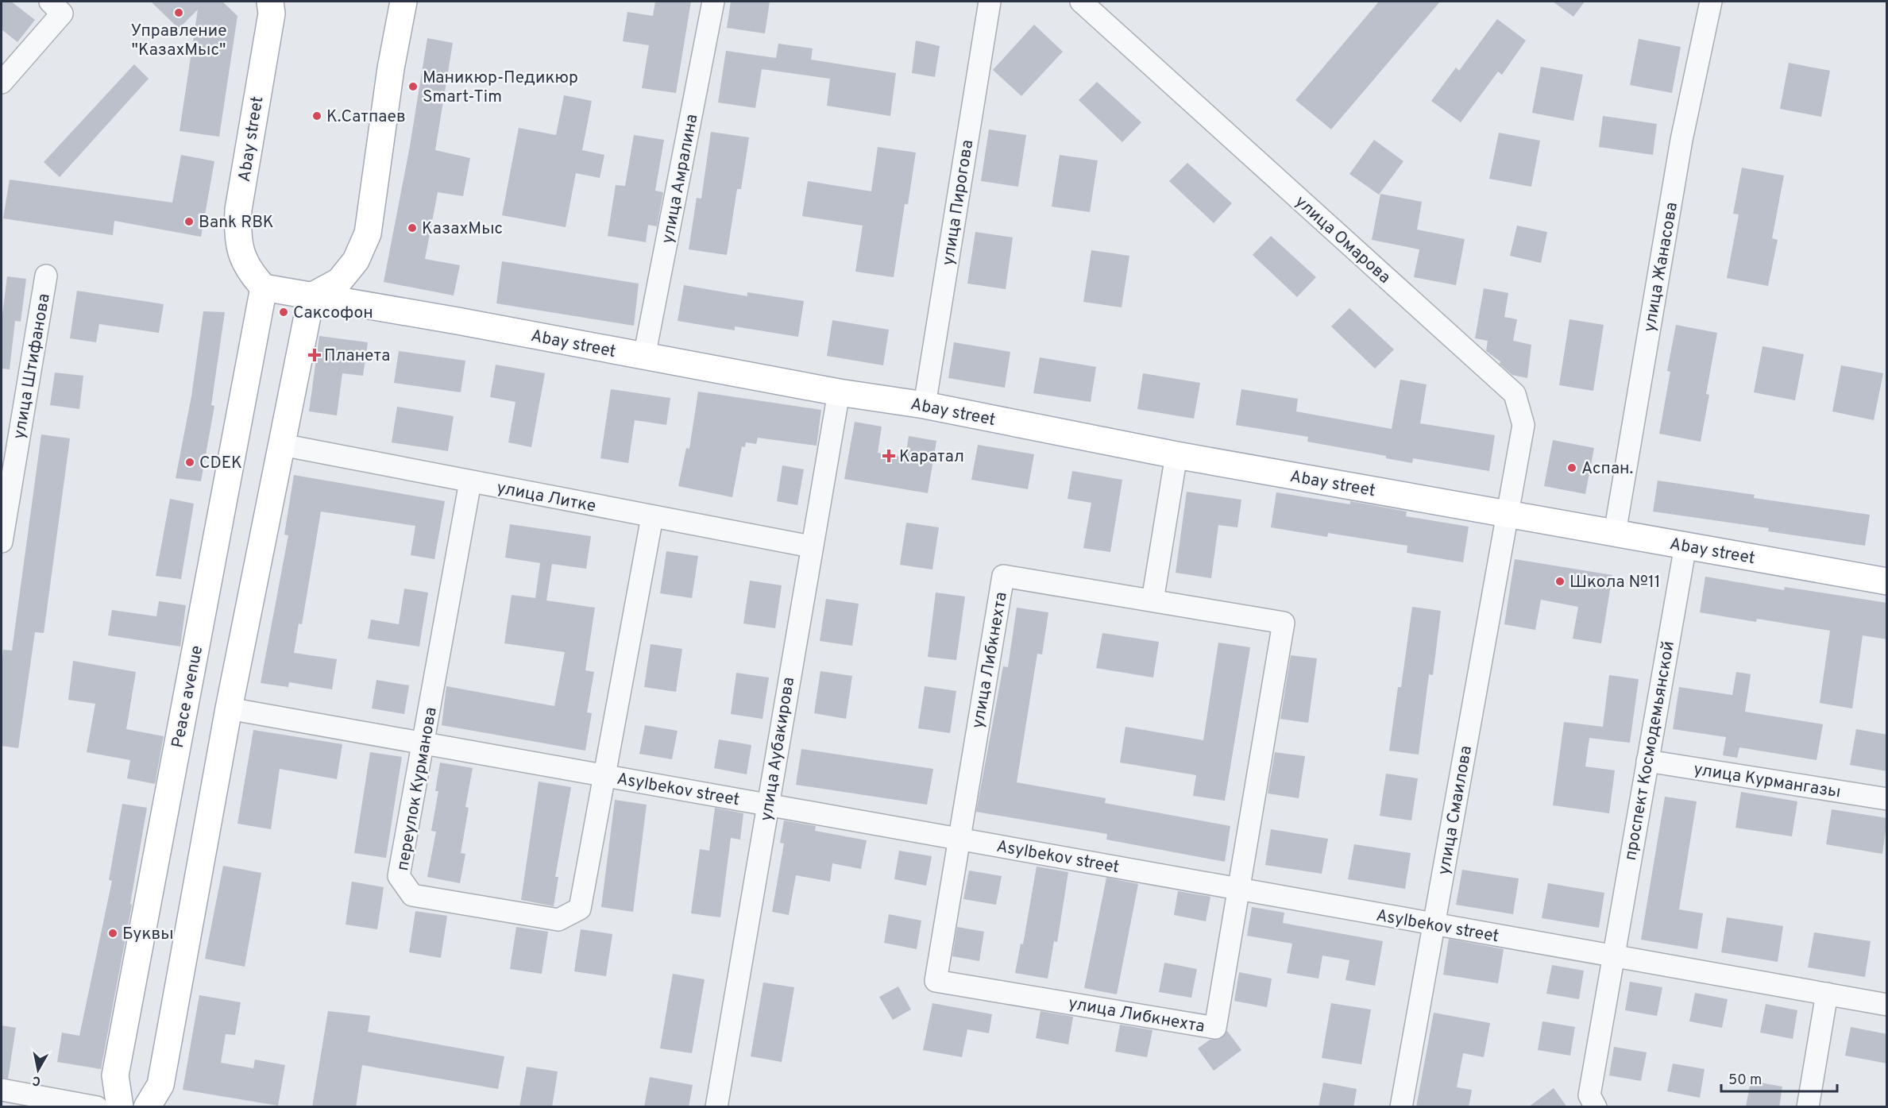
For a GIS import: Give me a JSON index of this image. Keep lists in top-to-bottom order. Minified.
{"streets":{"main road":["Abay street","Peace avenue"],"street":["улица Амралина","улица Пирогова","улица Омарова","улица Жанасова","улица Штифанова","улица Литке","улица Либкнехта","улица Аубакирова","проспект Космодемьянской","улица Курмангазы","переулок Курманова","Asylbekov street","улица Смаилова"]},"crossings":[["Abay street","улица Амралина"],["Abay street","улица Пирогова"],["Abay street","улица Омарова"],["Abay street","улица Жанасова"],["Abay street","Peace avenue"],["Abay street","улица Аубакирова"],["Abay street","проспект Космодемьянской"],["Abay street","улица Смаилова"],["улица Омарова","улица Смаилова"],["улица Литке","улица Аубакирова"],["улица Литке","переулок Курманова"],["улица Либкнехта","Asylbekov street"],["улица Аубакирова","Asylbekov street"],["проспект Космодемьянской","улица Курмангазы"],["проспект Космодемьянской","Asylbekov street"],["переулок Курманова","Asylbekov street"],["Asylbekov street","улица Смаилова"]],"places":{"other":["Управление \"КазахМыс\"","Маникюр-Педикюр Smart-Tim","К.Сатпаев","Bank RBK","КазахМыс","Саксофон","CDEK","Аспан.","Школа №11","Буквы"],"health":["Планета","Каратал"]},"scale_bar":"50 m","north":"bottom"}
